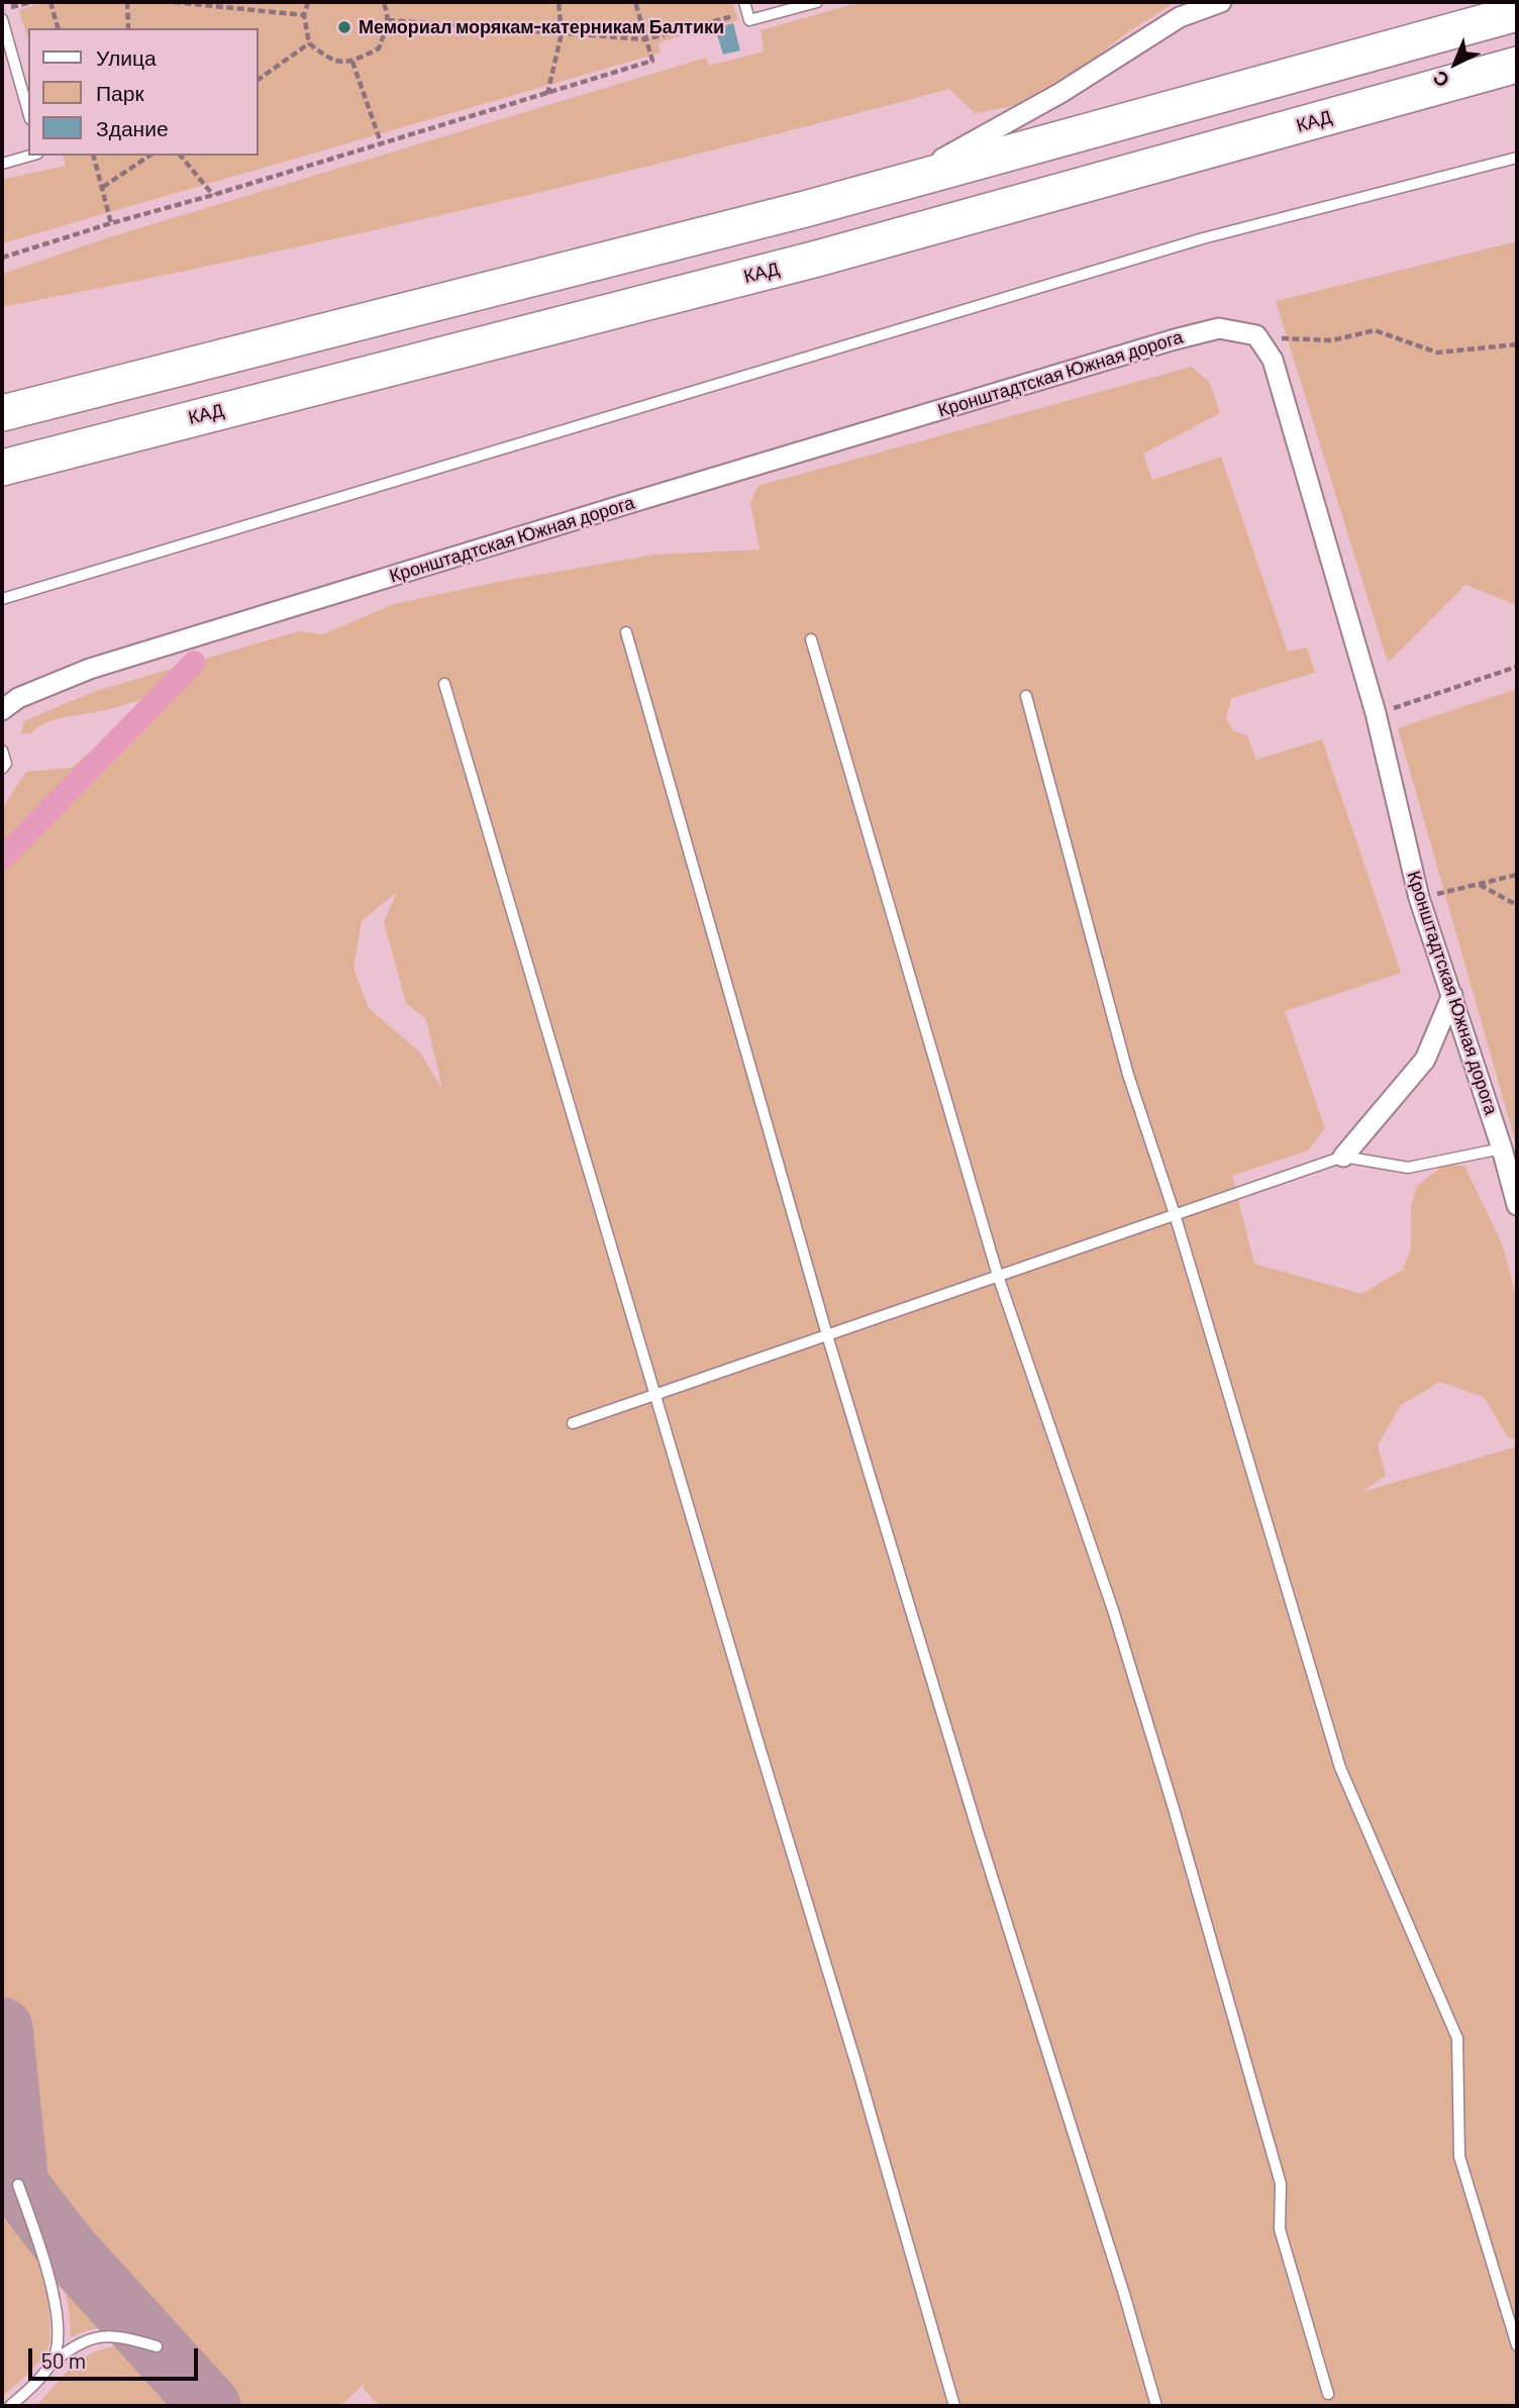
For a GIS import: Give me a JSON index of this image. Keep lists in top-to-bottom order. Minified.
{"streets":{"highway":["КАД"],"street":["Кронштадтская Южная дорога"]},"places":["Мемориал морякам-катерникам Балтики"],"legend":["Улица","Парк","Здание"],"scale_bar":"50 m","north":"bottom left"}
